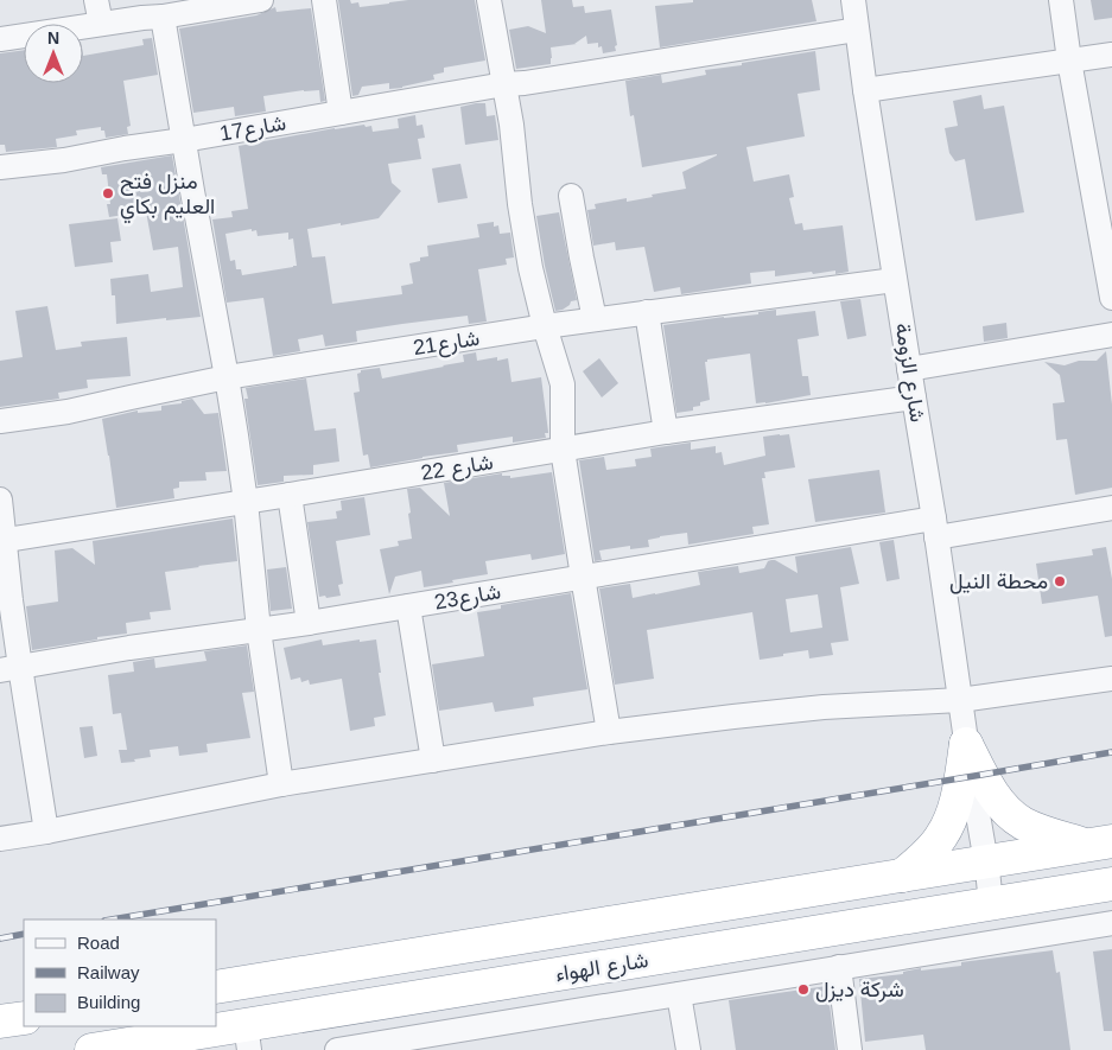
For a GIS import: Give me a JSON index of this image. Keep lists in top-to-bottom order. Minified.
{"streets":{"highway":["شارع الهواء"],"street":["شارع17","شارع21","شارع الزومة","شارع 22","شارع23"]},"crossings":[["شارع17","شارع الزومة"],["شارع21","شارع الزومة"],["شارع الزومة","شارع 22"],["شارع الزومة","شارع23"],["شارع الزومة","شارع الهواء"]],"places":["منزل فتح العليم بكاي","محطة النيل","شركة ديزل"],"legend":["Road","Railway","Building"],"north":"top"}
